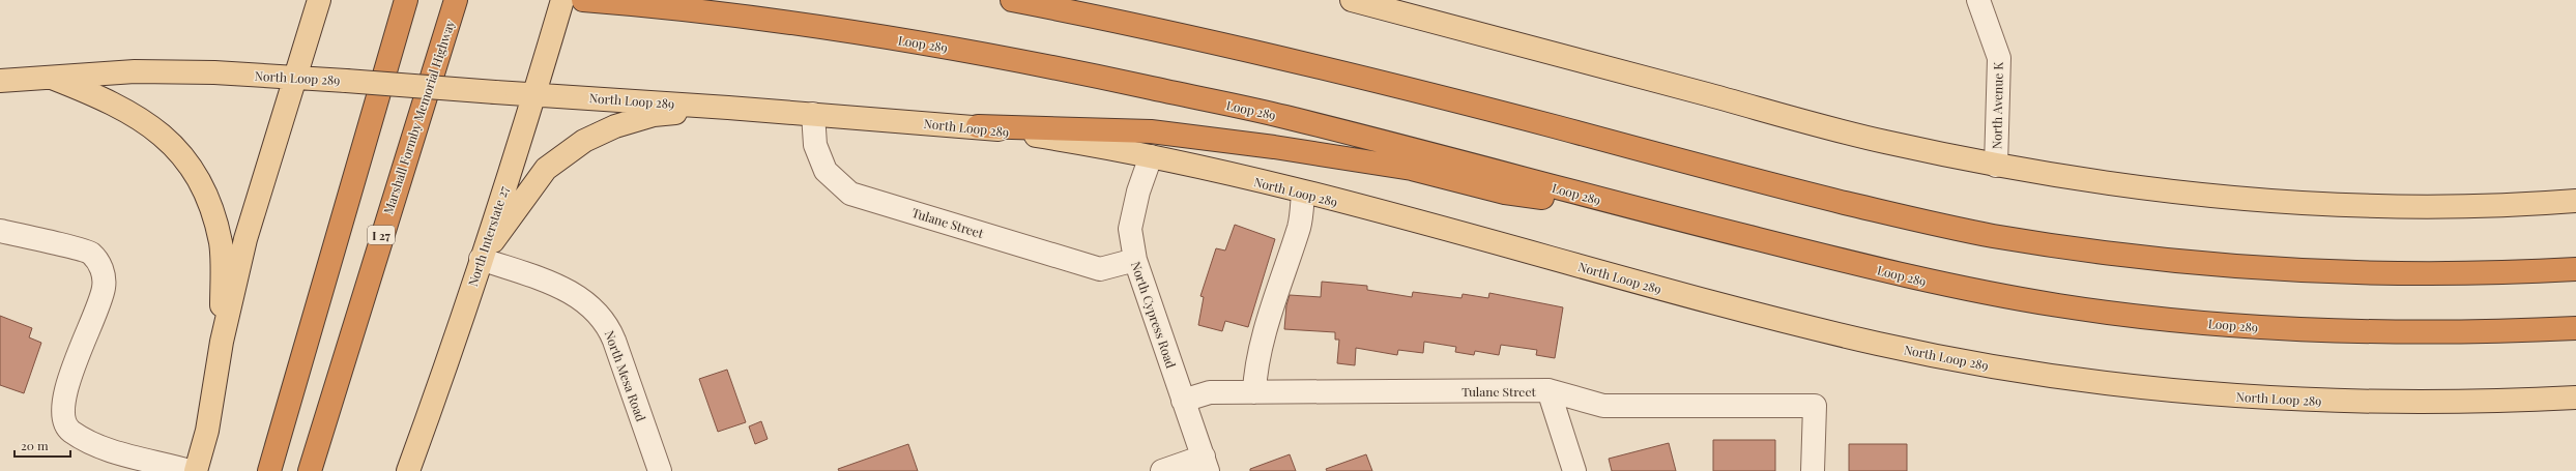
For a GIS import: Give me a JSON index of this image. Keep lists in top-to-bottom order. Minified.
{"streets":{"highway":["Loop 289","Marshall Formby Memorial Highway","I 27"],"main road":["North Loop 289","North Interstate 27"],"street":["North Avenue K","Tulane Street","North Cypress Road","North Mesa Road"]},"crossings":[["North Loop 289","Tulane Street"],["North Loop 289","North Interstate 27"],["North Loop 289","North Cypress Road"],["Tulane Street","North Cypress Road"],["North Interstate 27","North Mesa Road"]],"scale_bar":"20 m"}
